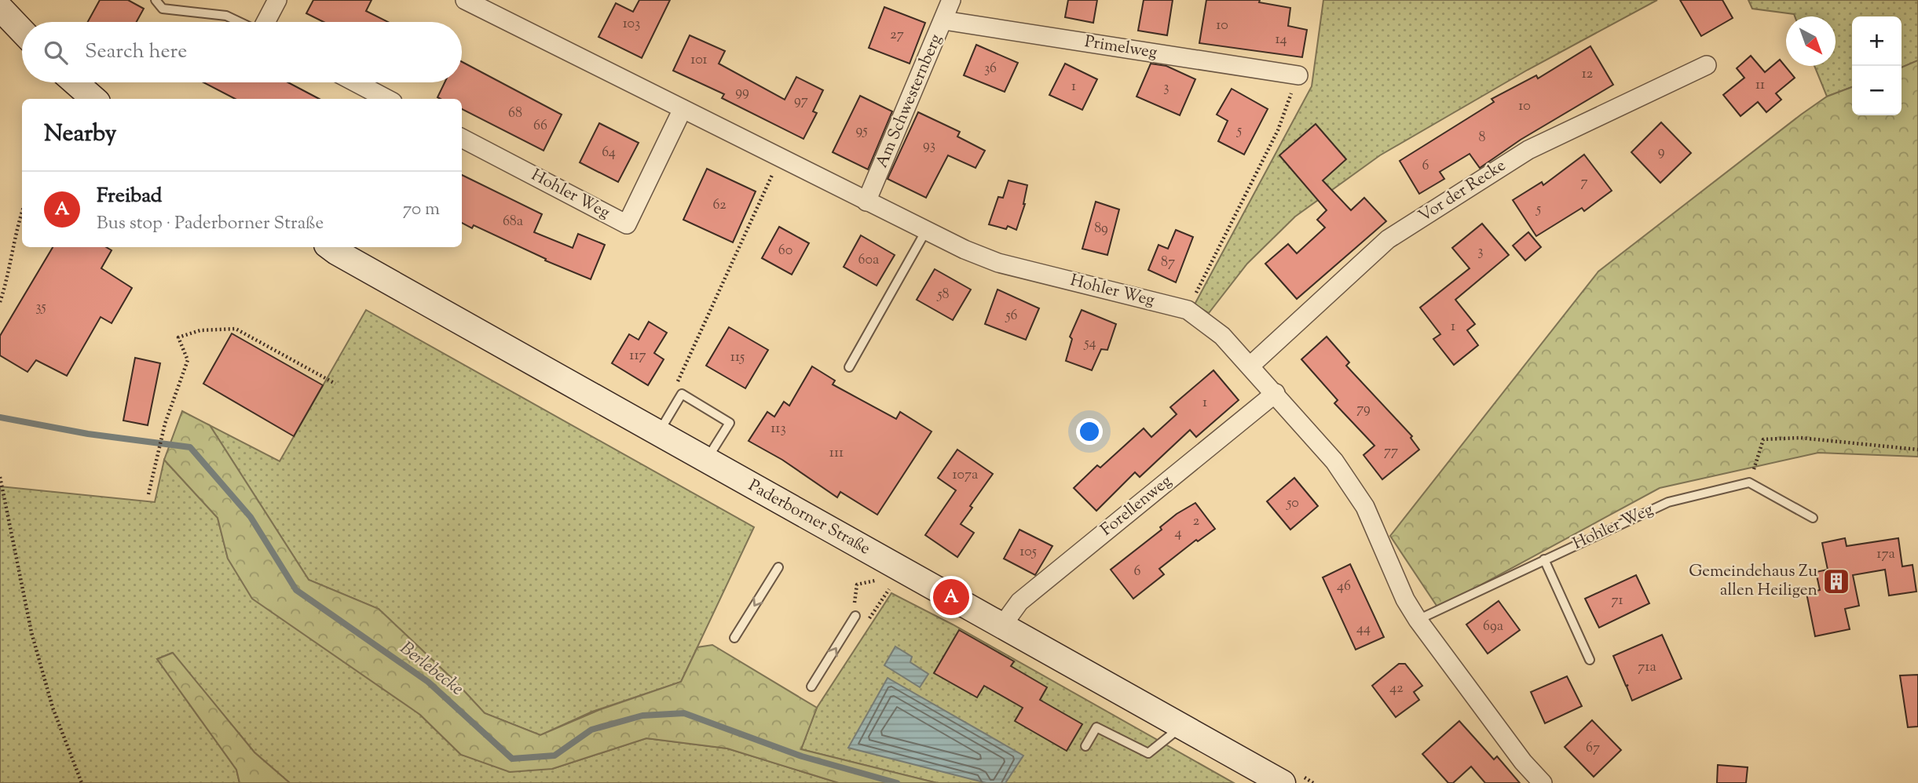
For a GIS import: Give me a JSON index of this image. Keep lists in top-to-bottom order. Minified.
{"streets":{"main road":["Paderborner Straße"],"street":["Primelweg","Am Schwesternberg","Vor der Recke","Hohler Weg","Forellenweg"]},"crossings":[["Primelweg","Am Schwesternberg"],["Am Schwesternberg","Hohler Weg"],["Vor der Recke","Hohler Weg"],["Hohler Weg","Forellenweg"],["Forellenweg","Paderborner Straße"]],"water":["Berlebecke"],"places":{"building":["Gemeindehaus Zu allen Heiligen"]},"house_numbers":["103","10","27","14","101","36","12","11","1","3","99","97","10","68","66","95","5","8","93","9","64","6","7","62","5","68a","89","60","3","60a","87","58","35","56","1","54","117","115","1","79","113","77","111","107a","50","2","4","105","17a","6","46","71","69a","44","71a","42","67"],"north":"bottom right","page":{"map_buttons":["+","−"],"search":"Search here","heading":"Nearby","list":[{"mark":"A","name":"Freibad","note":"Bus stop · Paderborner Straße","value":"70 m"}],"pins":"A"}}
